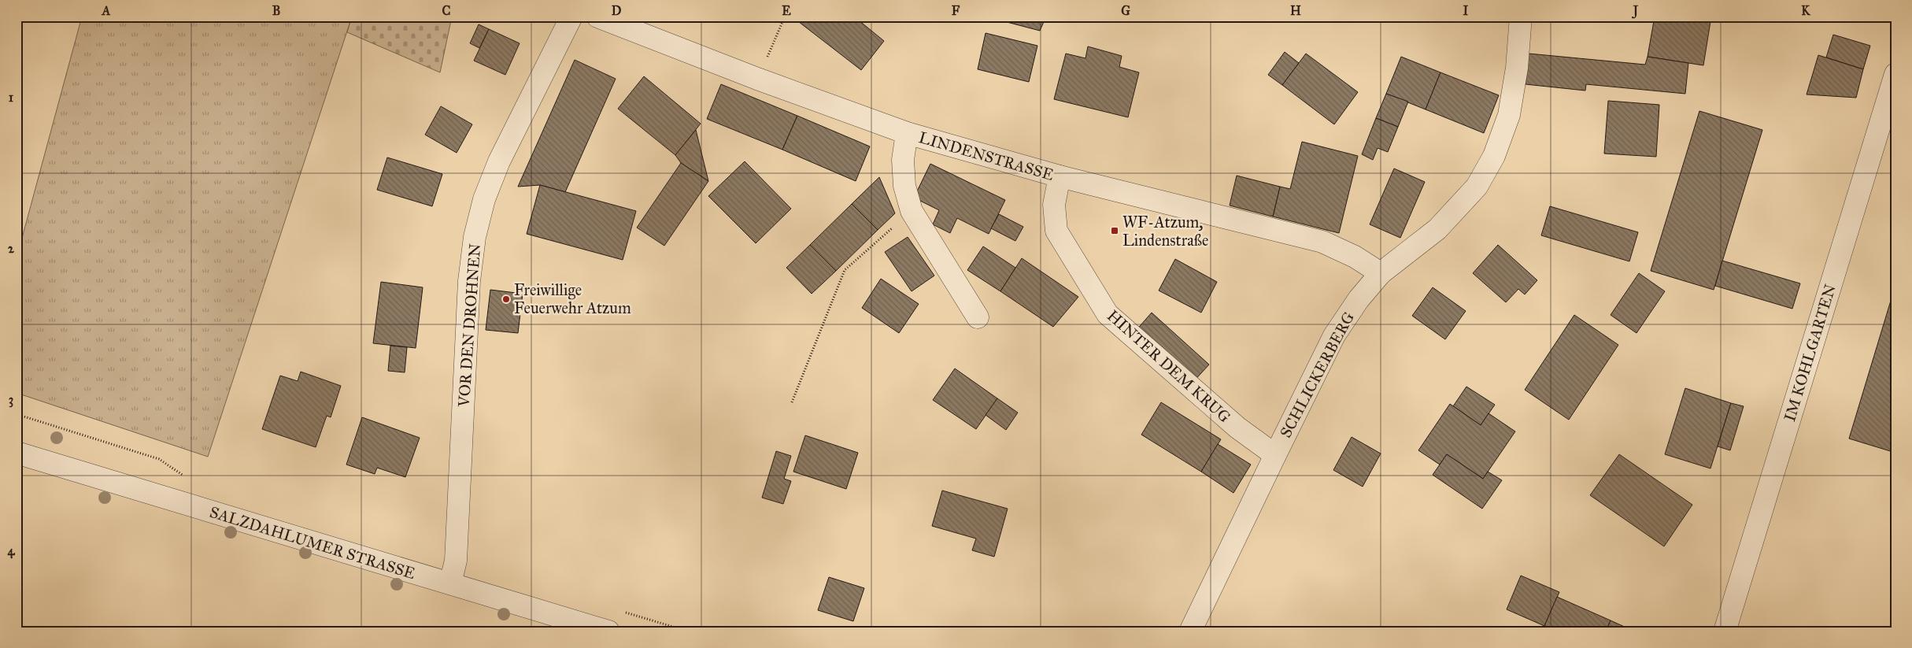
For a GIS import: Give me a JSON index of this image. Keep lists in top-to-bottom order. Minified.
{"streets":{"street":["LINDENSTRASSE","VOR DEN DROHNEN","IM KOHLGARTEN","HINTER DEM KRUG","SCHLICKERBERG","SALZDAHLUMER STRASSE"]},"crossings":[["LINDENSTRASSE","HINTER DEM KRUG"],["LINDENSTRASSE","SCHLICKERBERG"],["VOR DEN DROHNEN","SALZDAHLUMER STRASSE"],["HINTER DEM KRUG","SCHLICKERBERG"]],"places":{"transit":["WF-Atzum, Lindenstraße"],"other":["Freiwillige Feuerwehr Atzum"]},"grid":{"columns":["A","B","C","D","E","F","G","H","I","J","K"],"rows":["1","2","3","4"]}}
